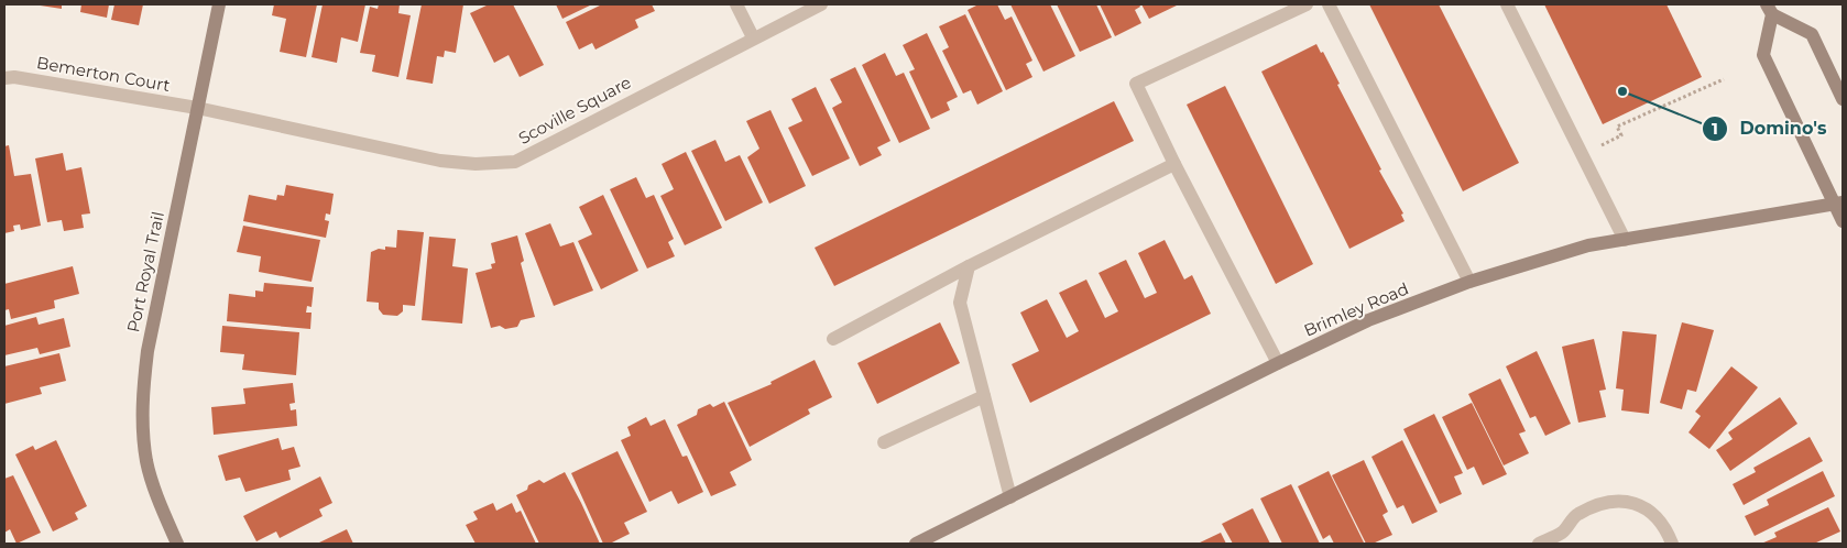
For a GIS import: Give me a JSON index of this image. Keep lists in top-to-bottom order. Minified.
{"streets":{"main road":["Port Royal Trail","Brimley Road"],"street":["Bemerton Court","Scoville Square"]},"crossings":[["Bemerton Court","Scoville Square"],["Bemerton Court","Port Royal Trail"],["Scoville Square","Port Royal Trail"]],"places":["Domino's"]}
